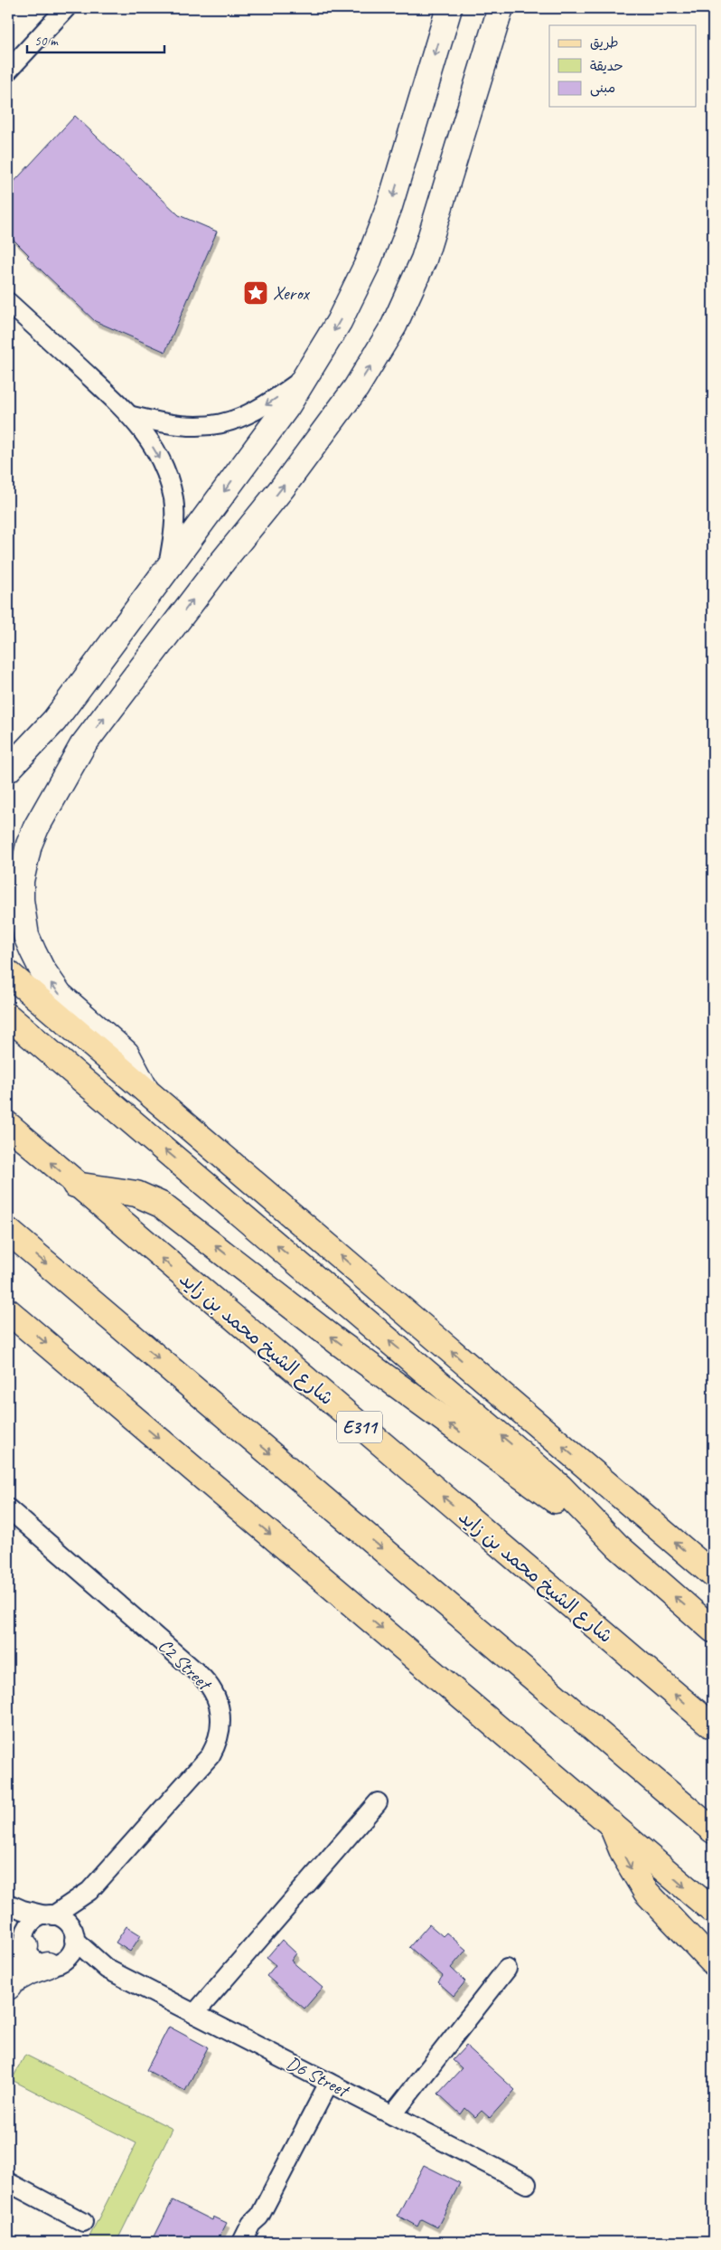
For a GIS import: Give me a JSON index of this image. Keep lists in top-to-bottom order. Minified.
{"streets":{"main road":["شارع الشيخ محمد بن زايد","E311"],"street":["C2 Street","D6 Street"]},"crossings":[["C2 Street","D6 Street"]],"places":{"place":["Xerox"]},"legend":["طريق","حديقة","مبنى"],"scale_bar":"50 m"}
